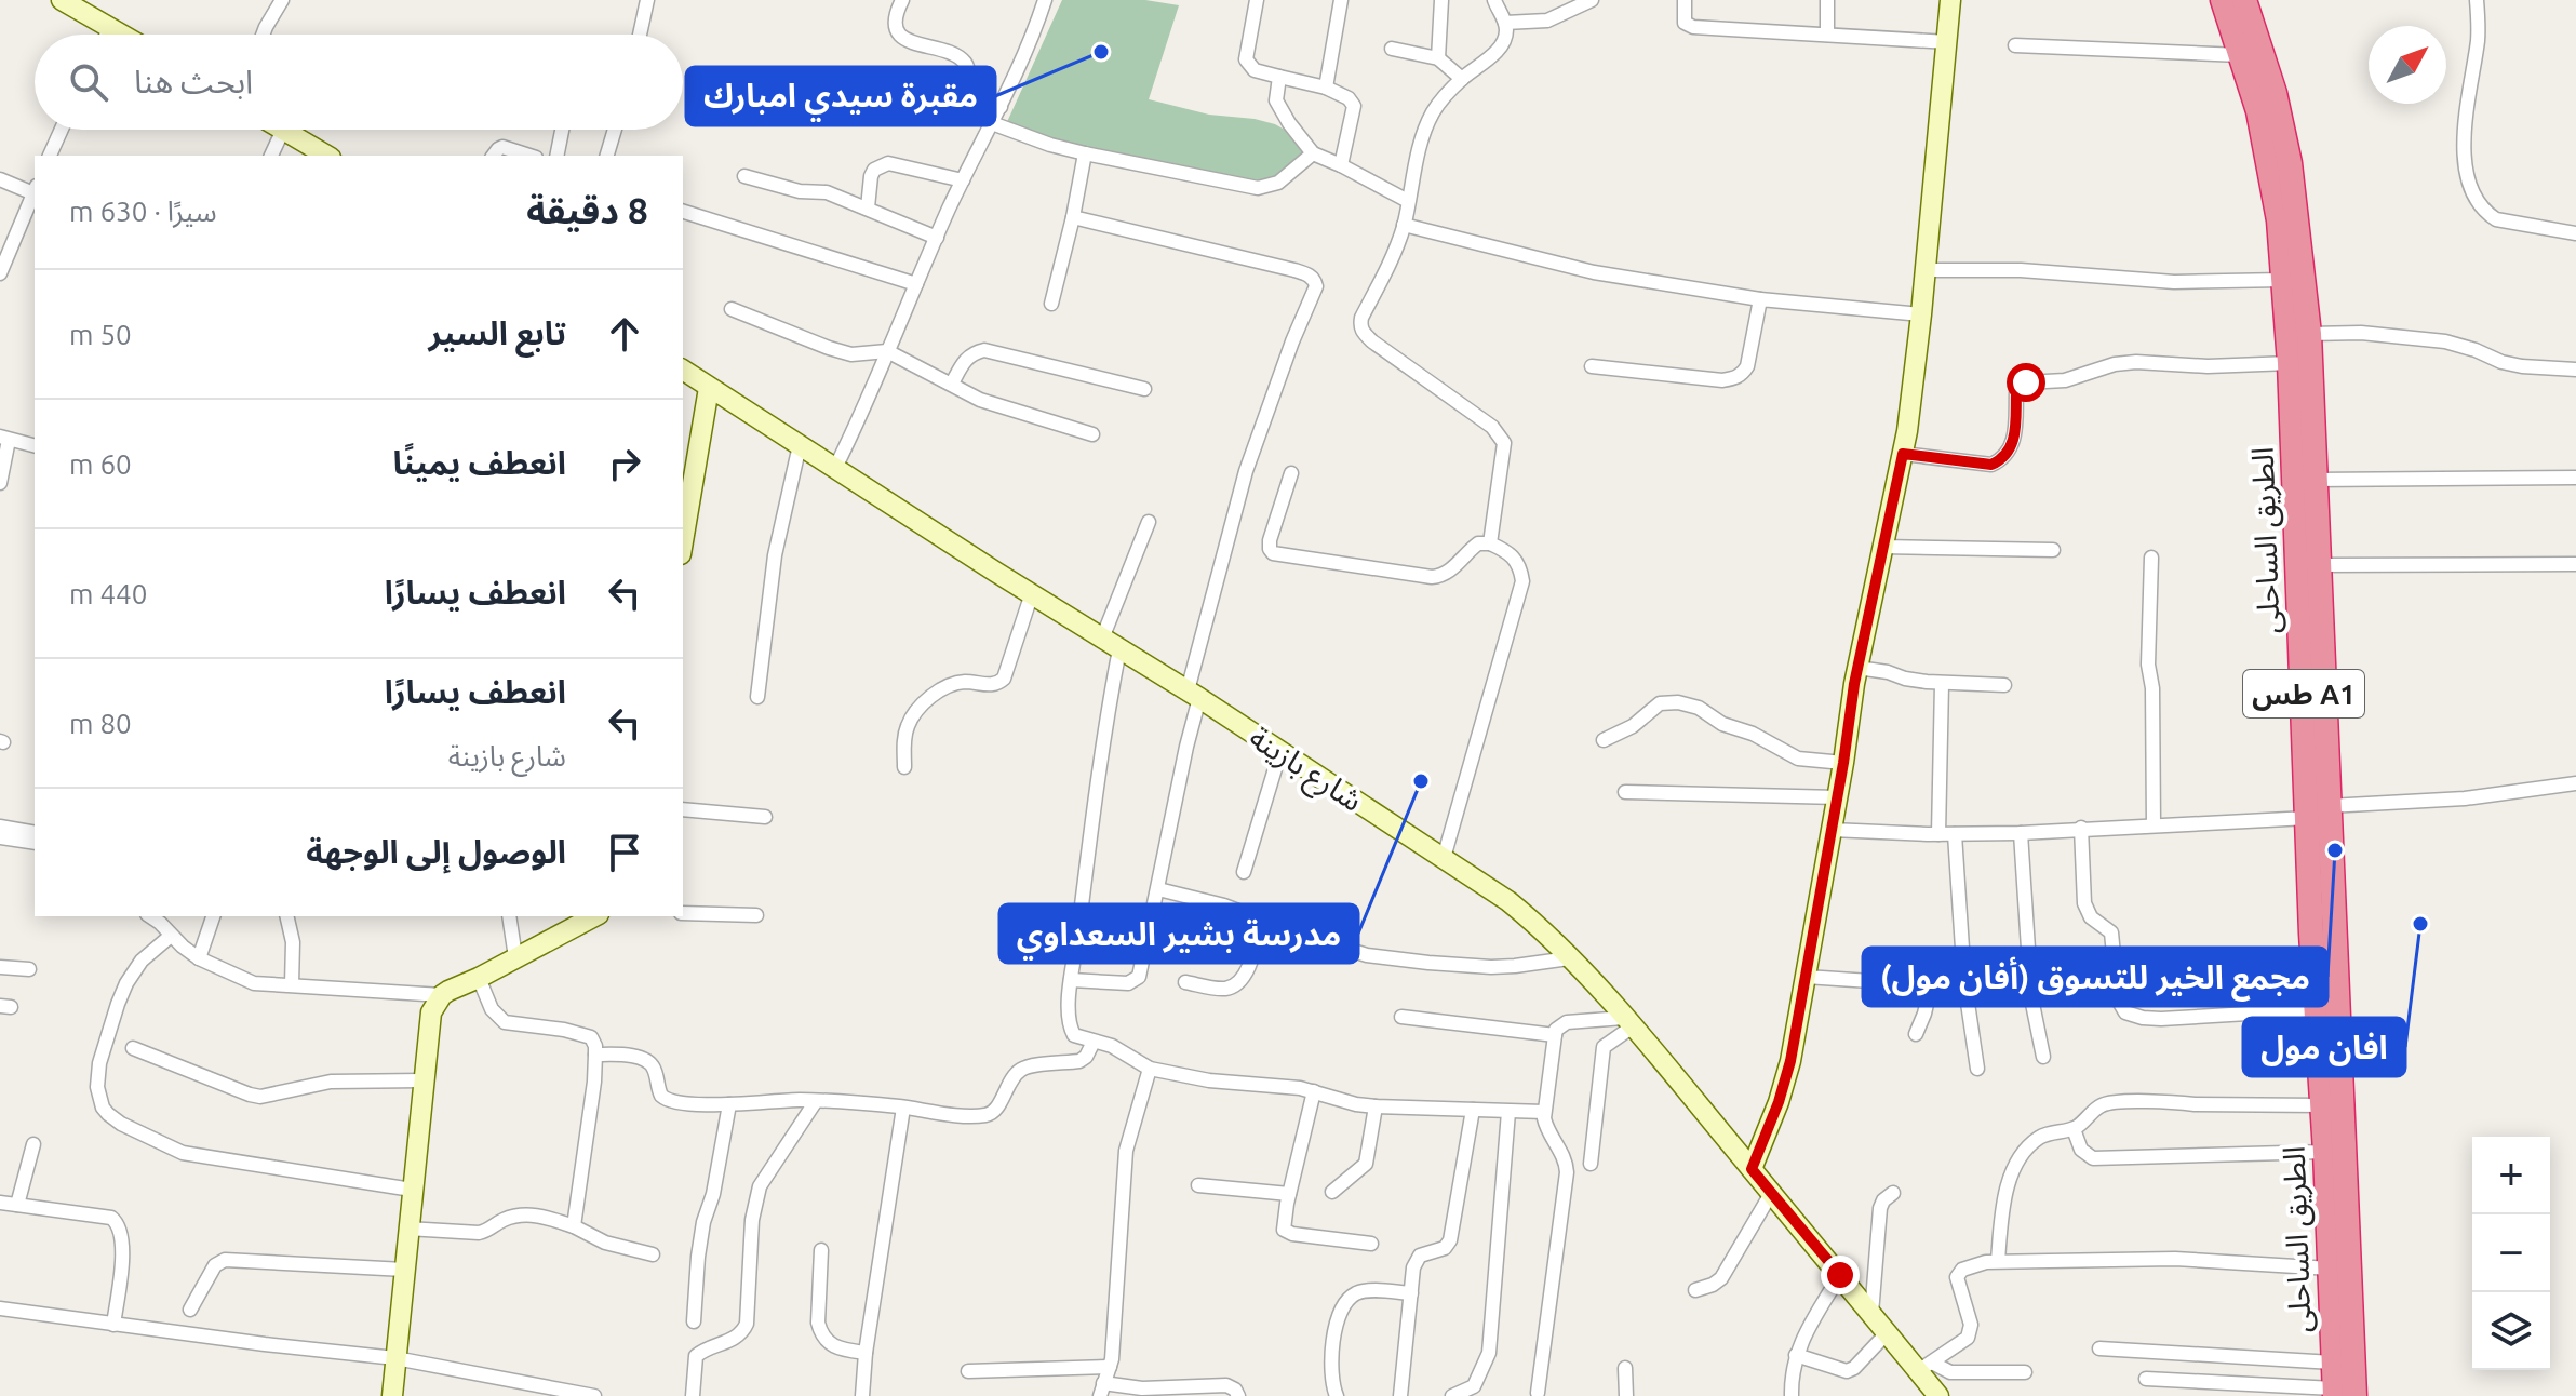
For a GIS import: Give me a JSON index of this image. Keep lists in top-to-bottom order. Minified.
{"streets":{"highway":["الطريق الساحلى","طس A1"],"street":["شارع بازينة"]},"places":["مقبرة سيدي امبارك","مدرسة بشير السعداوي","مجمع الخير للتسوق (أفان مول)","افان مول"],"north":"top right","page":{"search":"ابحث هنا","heading":["8 دقيقة","سيرًا · 630 m"],"list":[["تابع السير","50 m"],["انعطف يمينًا","60 m"],["انعطف يسارًا","440 m"],["انعطف يسارًا","شارع بازينة","80 m"],"الوصول إلى الوجهة"],"map_buttons":["+","−"]}}
